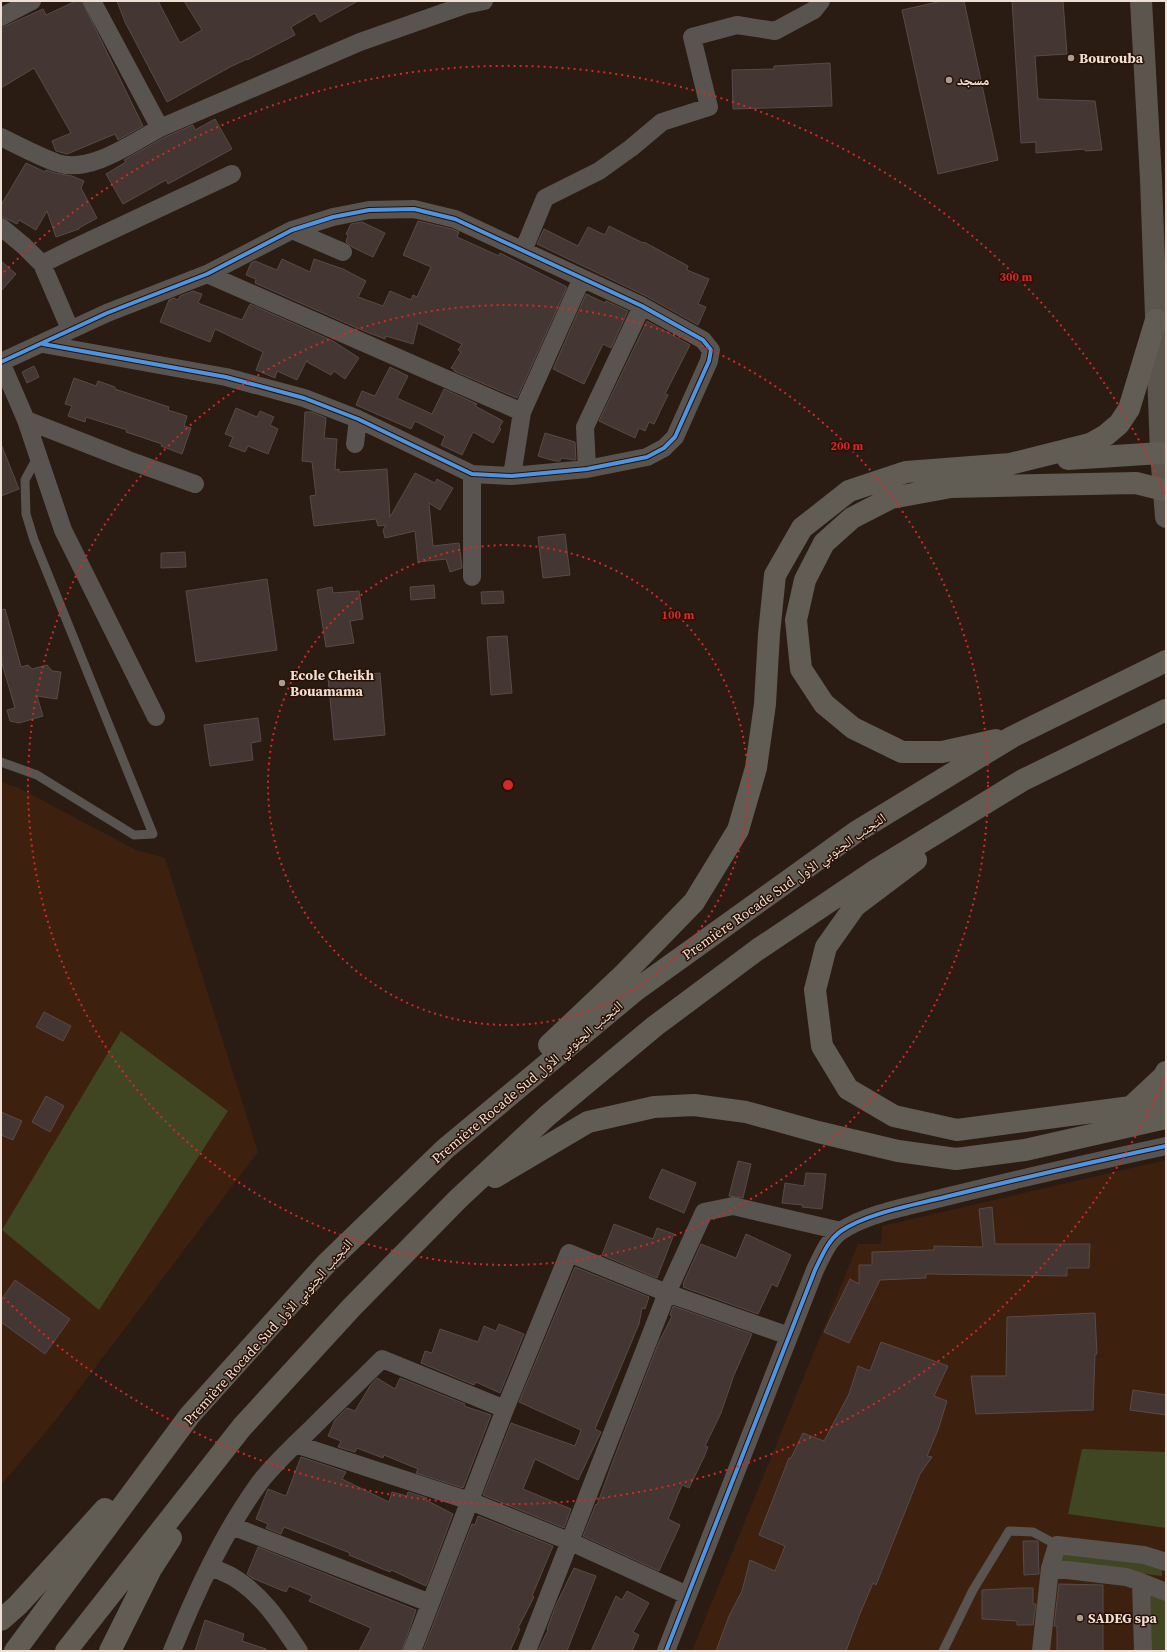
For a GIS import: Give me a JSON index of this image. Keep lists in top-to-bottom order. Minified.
{"streets":{"highway":["Première Rocade Sud التجنب الجنوبي الأول"]},"places":["Bourouba","مسجد","Ecole Cheikh Bouamama","SADEG spa"],"rings":["300 m","200 m","100 m"]}
